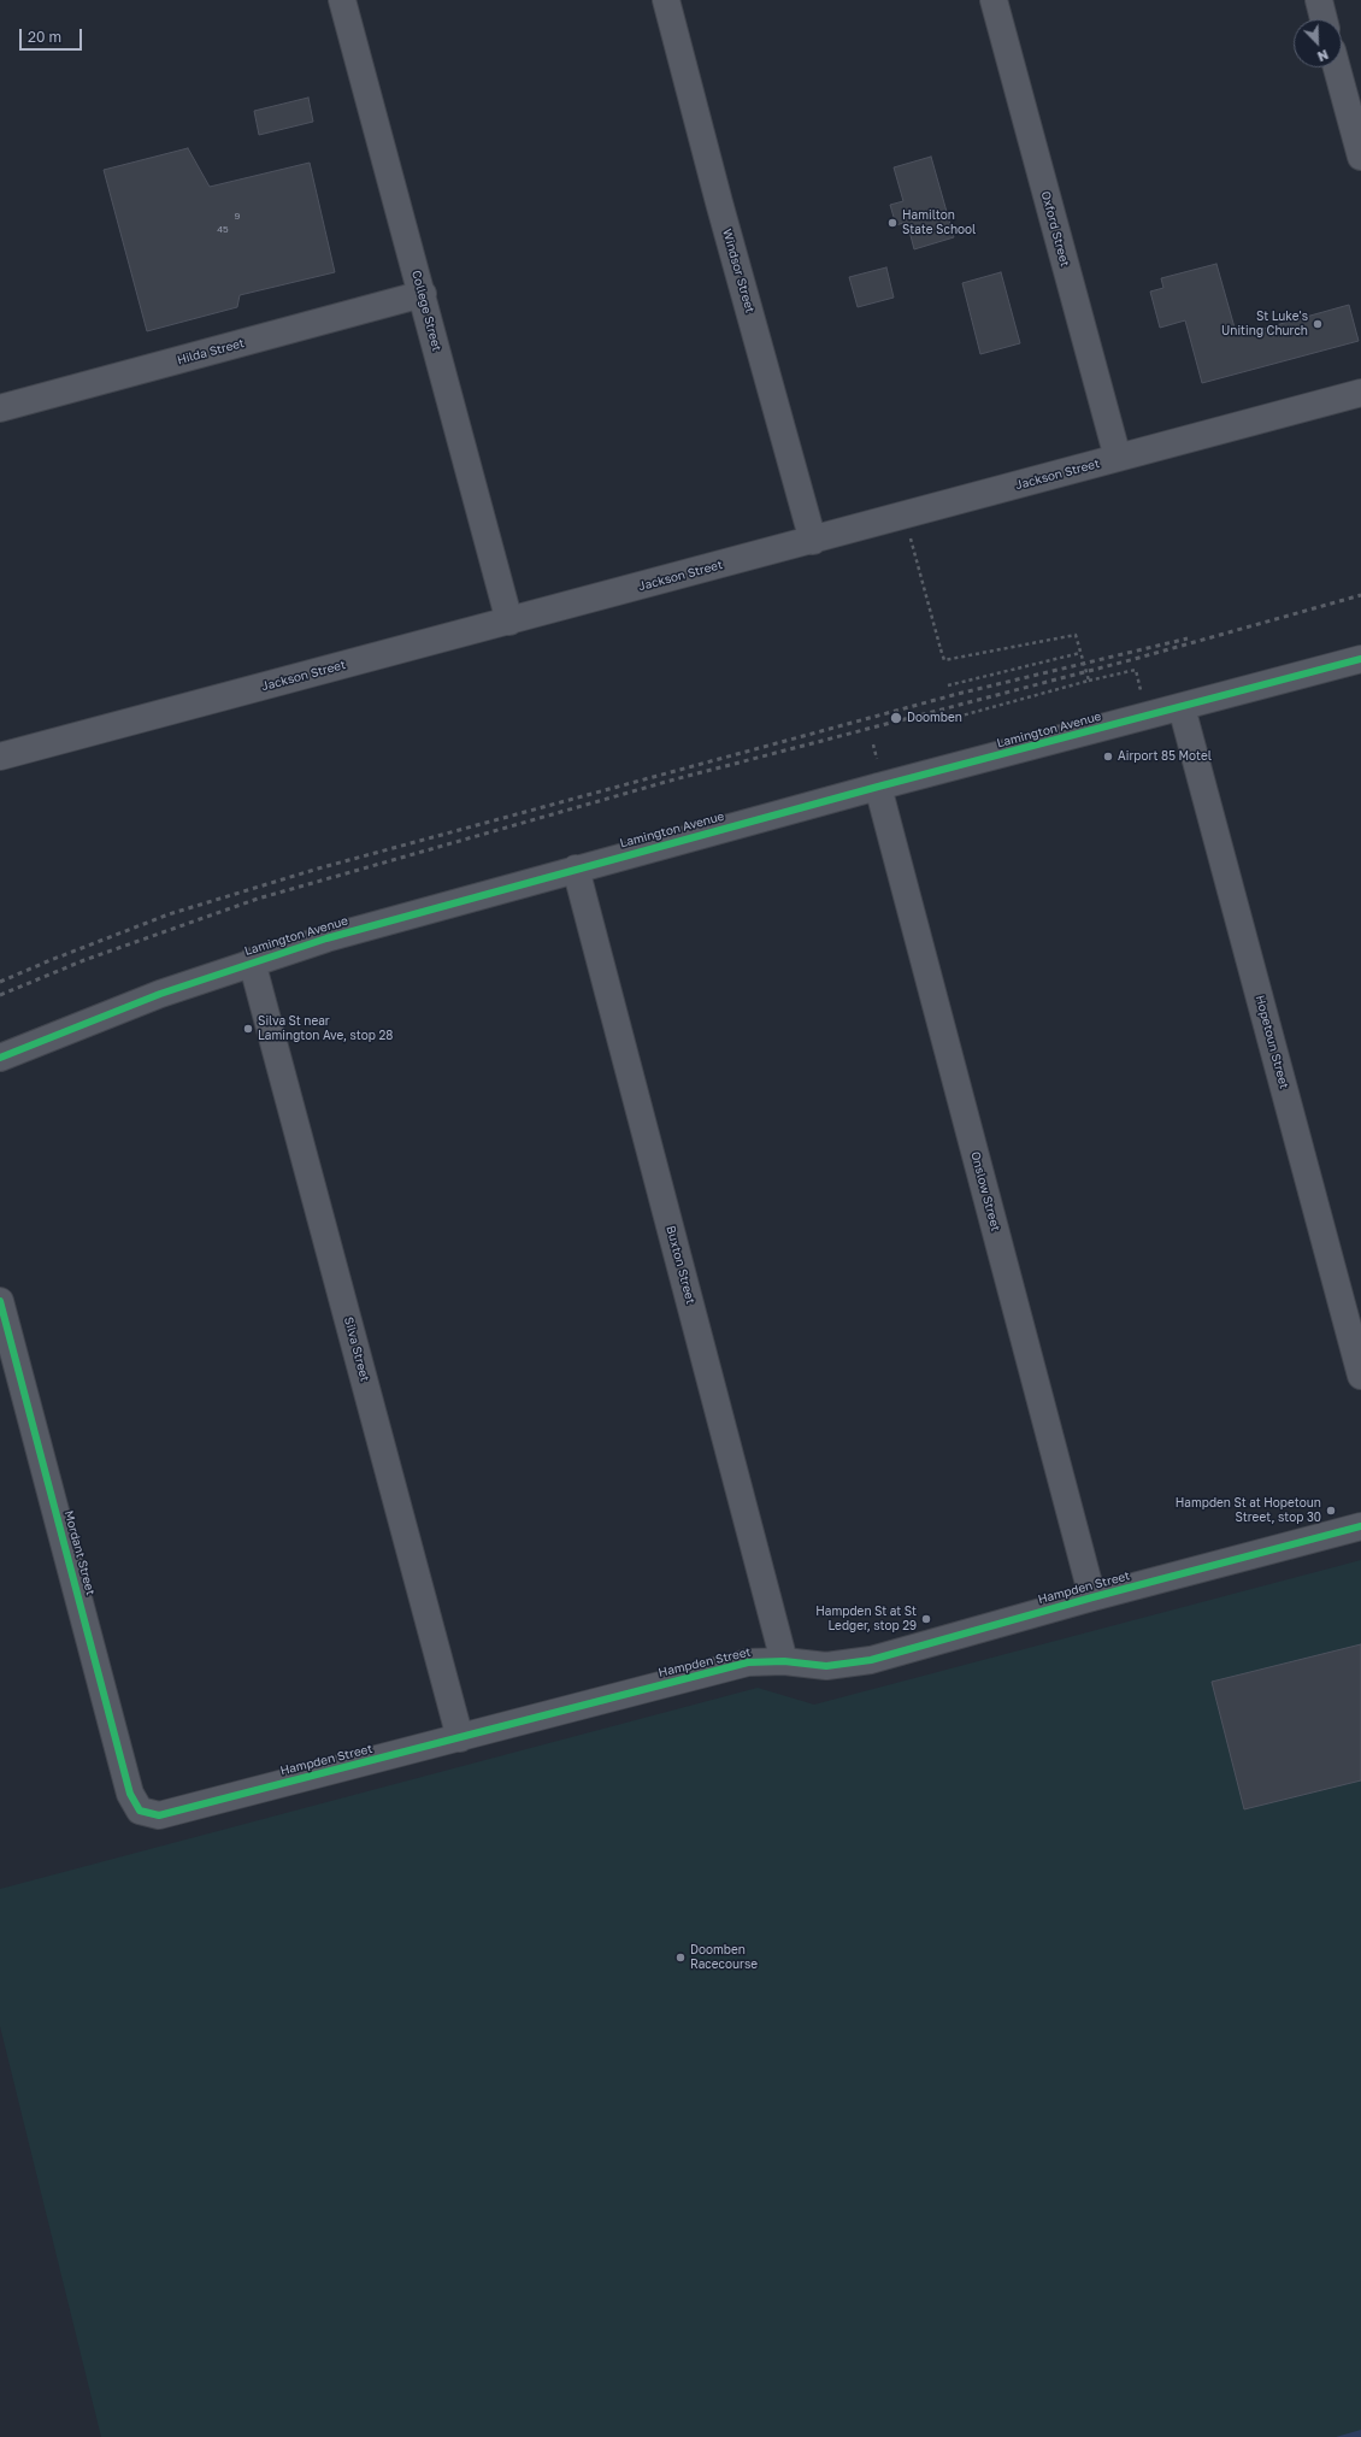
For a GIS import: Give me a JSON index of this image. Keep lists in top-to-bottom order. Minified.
{"streets":{"street":["Oxford Street","Windsor Street","College Street","Hilda Street","Jackson Street","Lamington Avenue","Hopetoun Street","Onslow Street","Buxton Street","Silva Street","Mordant Street","Hampden Street"]},"crossings":[["Oxford Street","Jackson Street"],["Windsor Street","Jackson Street"],["College Street","Hilda Street"],["College Street","Jackson Street"],["Lamington Avenue","Hopetoun Street"],["Lamington Avenue","Onslow Street"],["Lamington Avenue","Buxton Street"],["Lamington Avenue","Silva Street"],["Onslow Street","Hampden Street"],["Buxton Street","Hampden Street"],["Silva Street","Hampden Street"],["Mordant Street","Hampden Street"]],"places":["Hamilton State School","St Luke's Uniting Church","Doomben","Airport 85 Motel","Silva St near Lamington Ave, stop 28","Hampden St at Hopetoun Street, stop 30","Hampden St at St Ledger, stop 29","Doomben Racecourse"],"house_numbers":["9","45"],"scale_bar":"20 m","north":"bottom right"}
